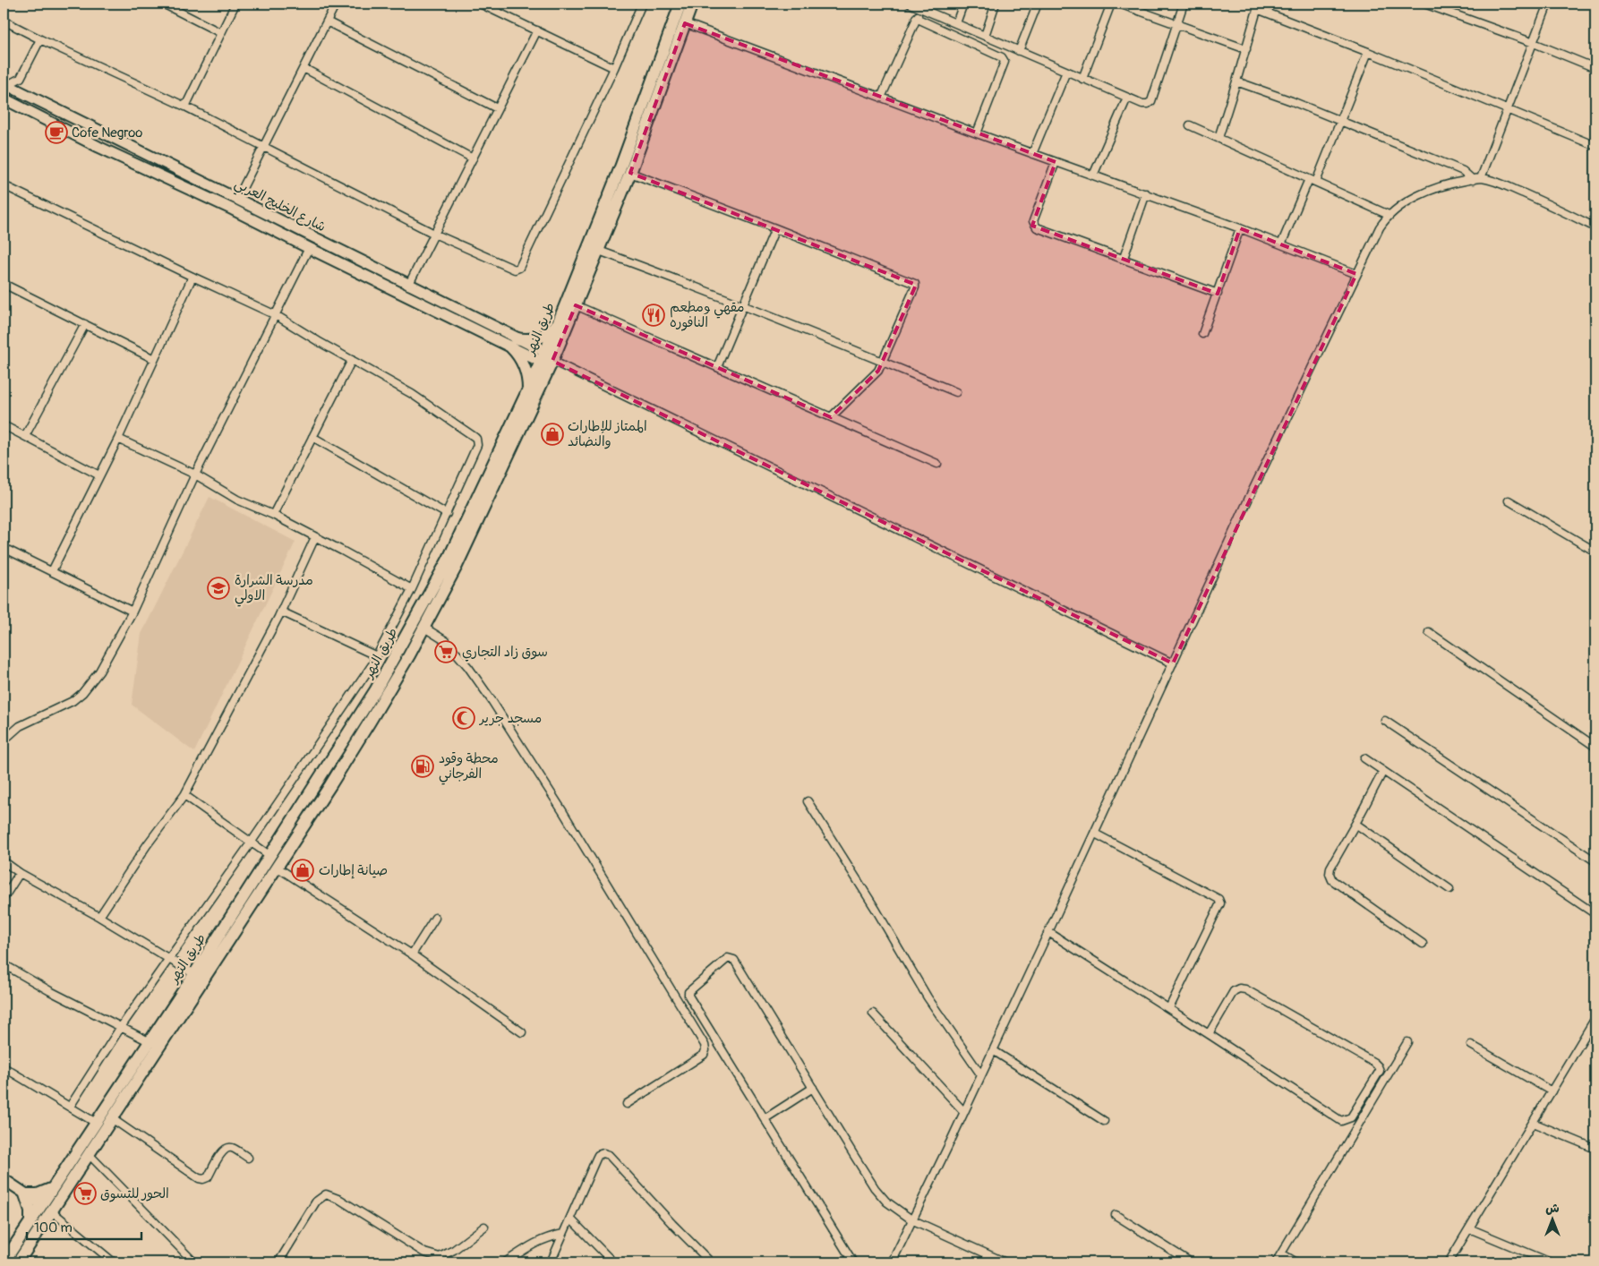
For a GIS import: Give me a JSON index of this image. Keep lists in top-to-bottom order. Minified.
{"streets":{"main road":["شارع الخليج العربي","طريق النهر"]},"crossings":[["شارع الخليج العربي","طريق النهر"]],"places":{"cafe":["Cofe Negroo"],"restaurant":["مقهي ومطعم النافوره"],"shop":["الممتاز للإطارات والنضائد","صيانة إطارات"],"school or university":["مدرسة الشرارة الاولي"],"supermarket":["سوق زاد التجاري","الحور للتسوق"],"mosque":["مسجد جرير"],"fuel station":["محطة وقود الفرجاني"]},"scale_bar":"100 m","north":"top"}
